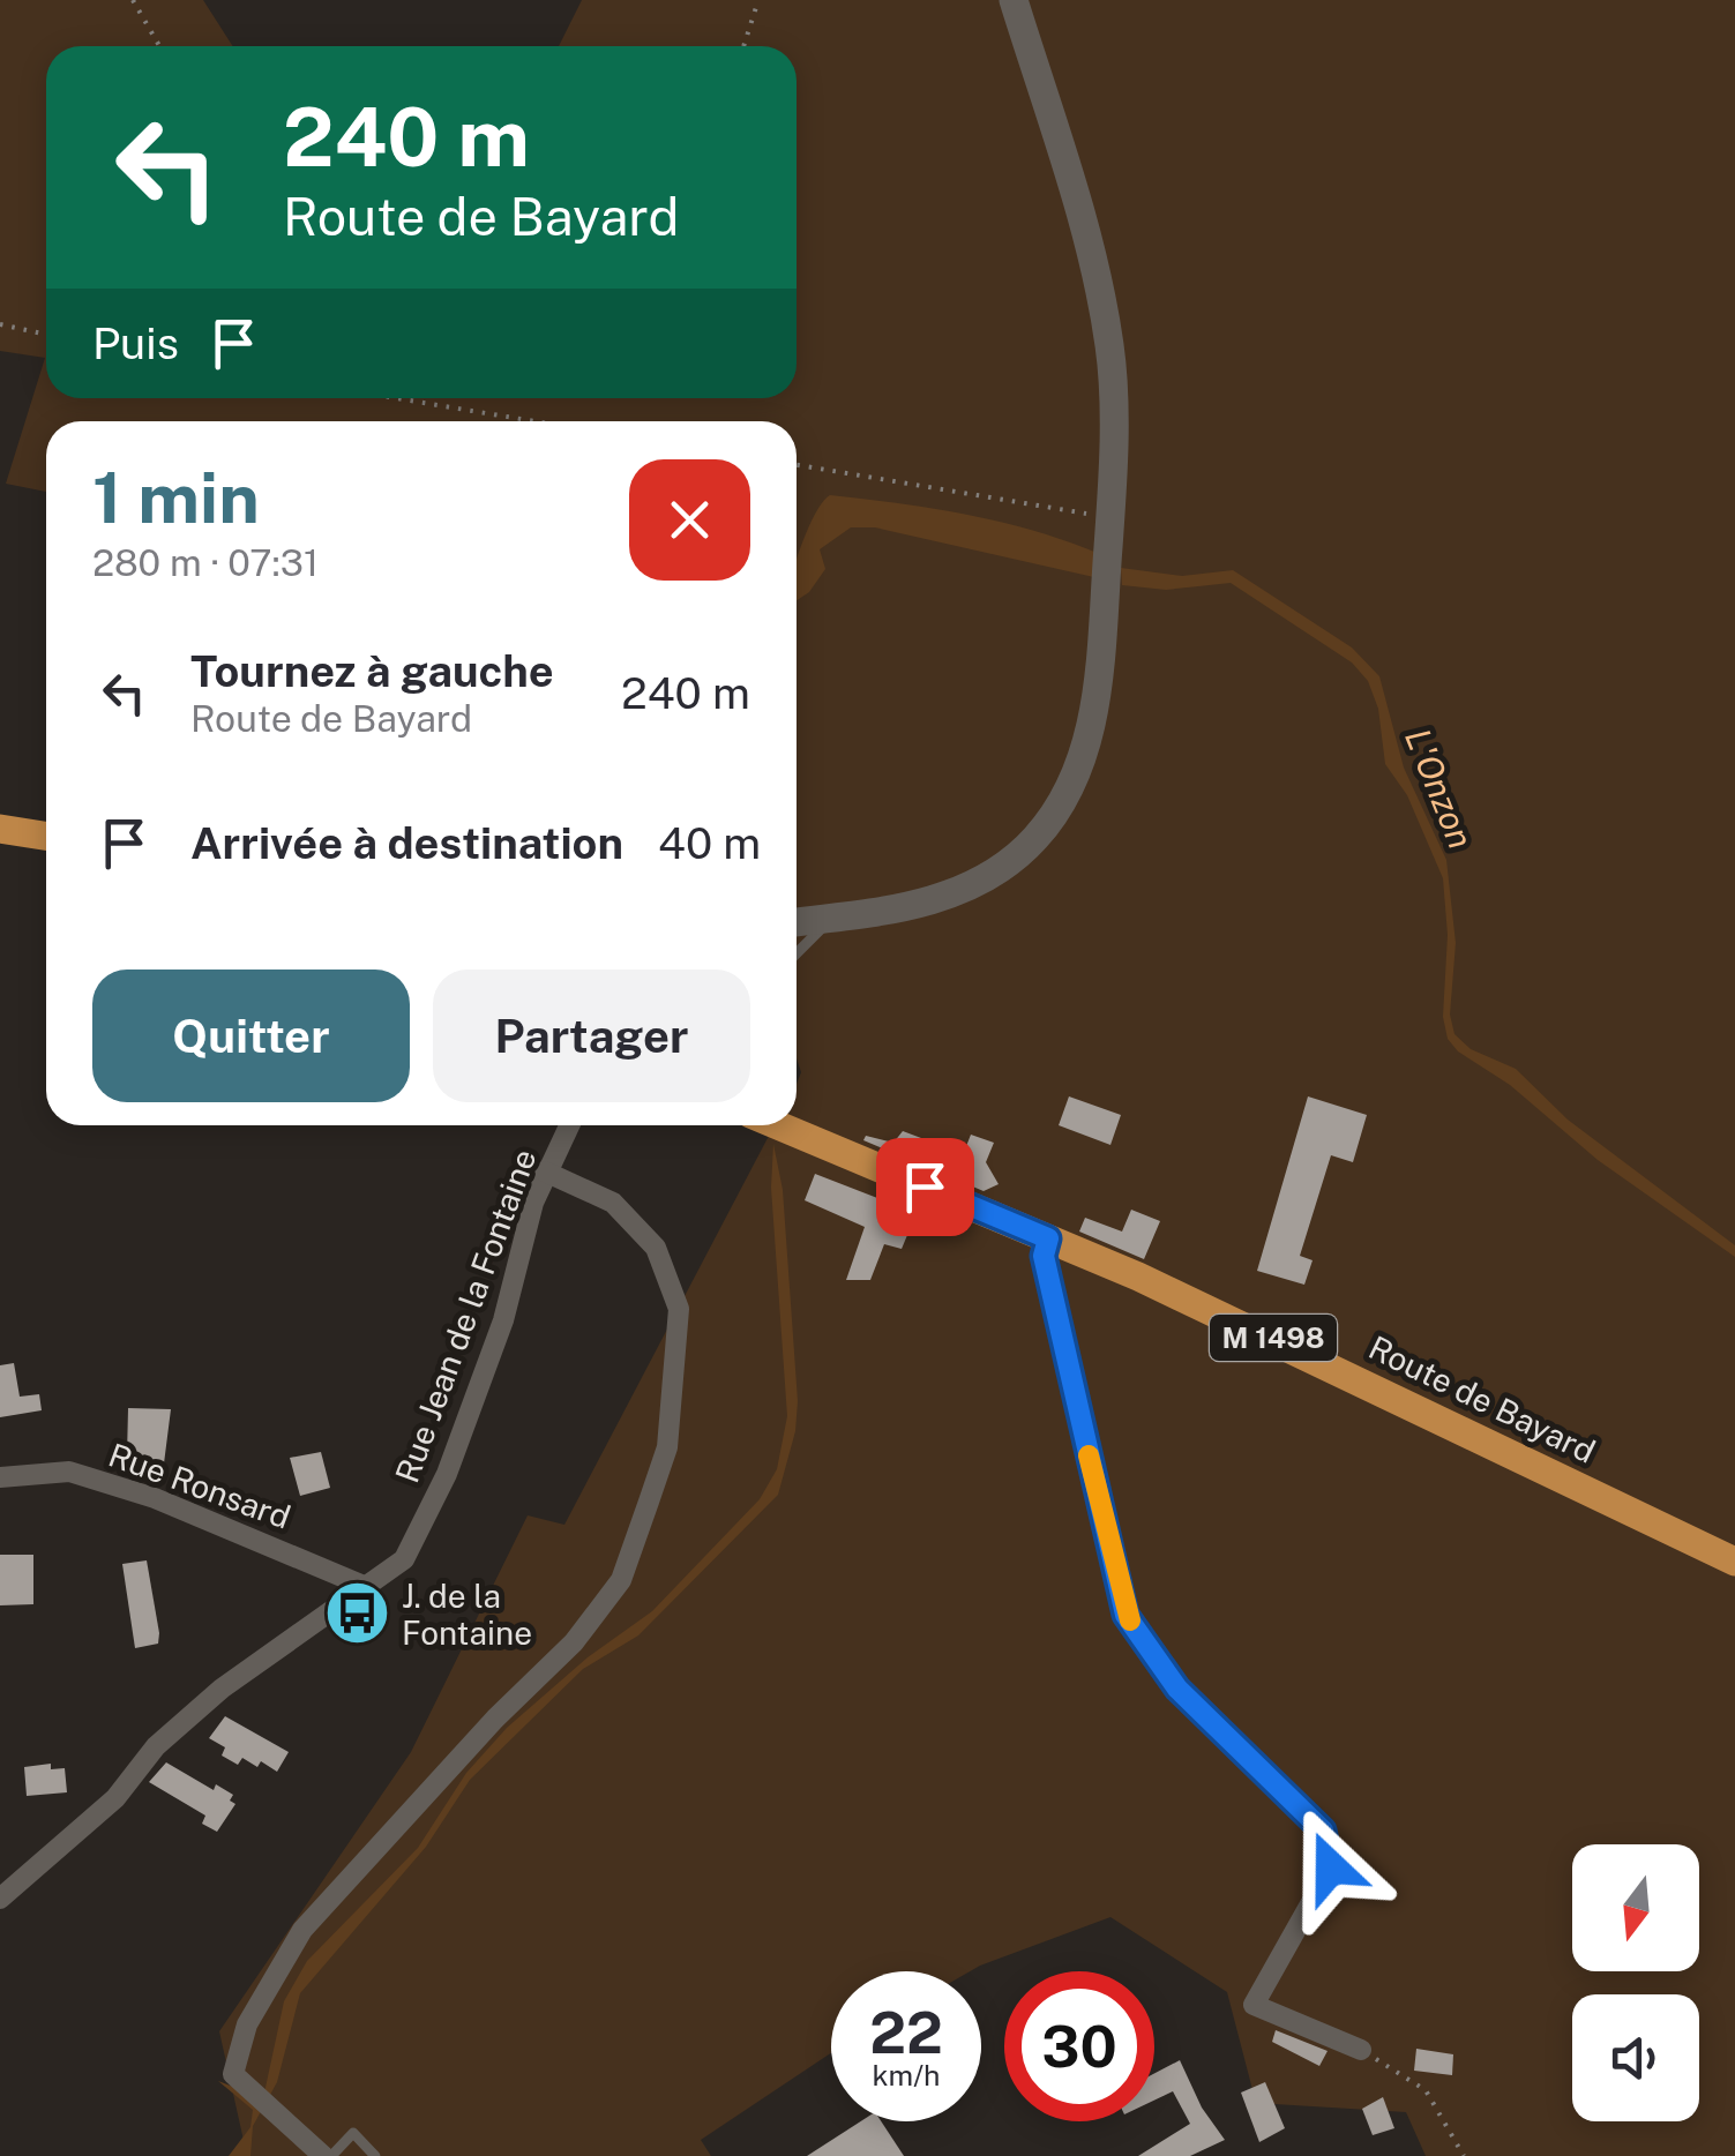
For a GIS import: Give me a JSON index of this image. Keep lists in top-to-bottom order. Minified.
{"streets":{"main road":["M 1498","Route de Bayard"],"street":["Rue Jean de la Fontaine","Rue Ronsard"]},"crossings":[["Rue Jean de la Fontaine","Rue Ronsard"]],"water":["L'Onzon"],"places":{"bus stop":["J. de la Fontaine"]},"north":"bottom","page":{"turn":["240 m","Route de Bayard"],"then":"Puis","heading":["1 min","280 m · 07:31"],"list":[{"name":"Tournez à gauche","note":"Route de Bayard","value":"240 m"},{"name":"Arrivée à destination","value":"40 m"}],"buttons":["Quitter","Partager"],"speed":"22 km/h","limit":"30"}}
